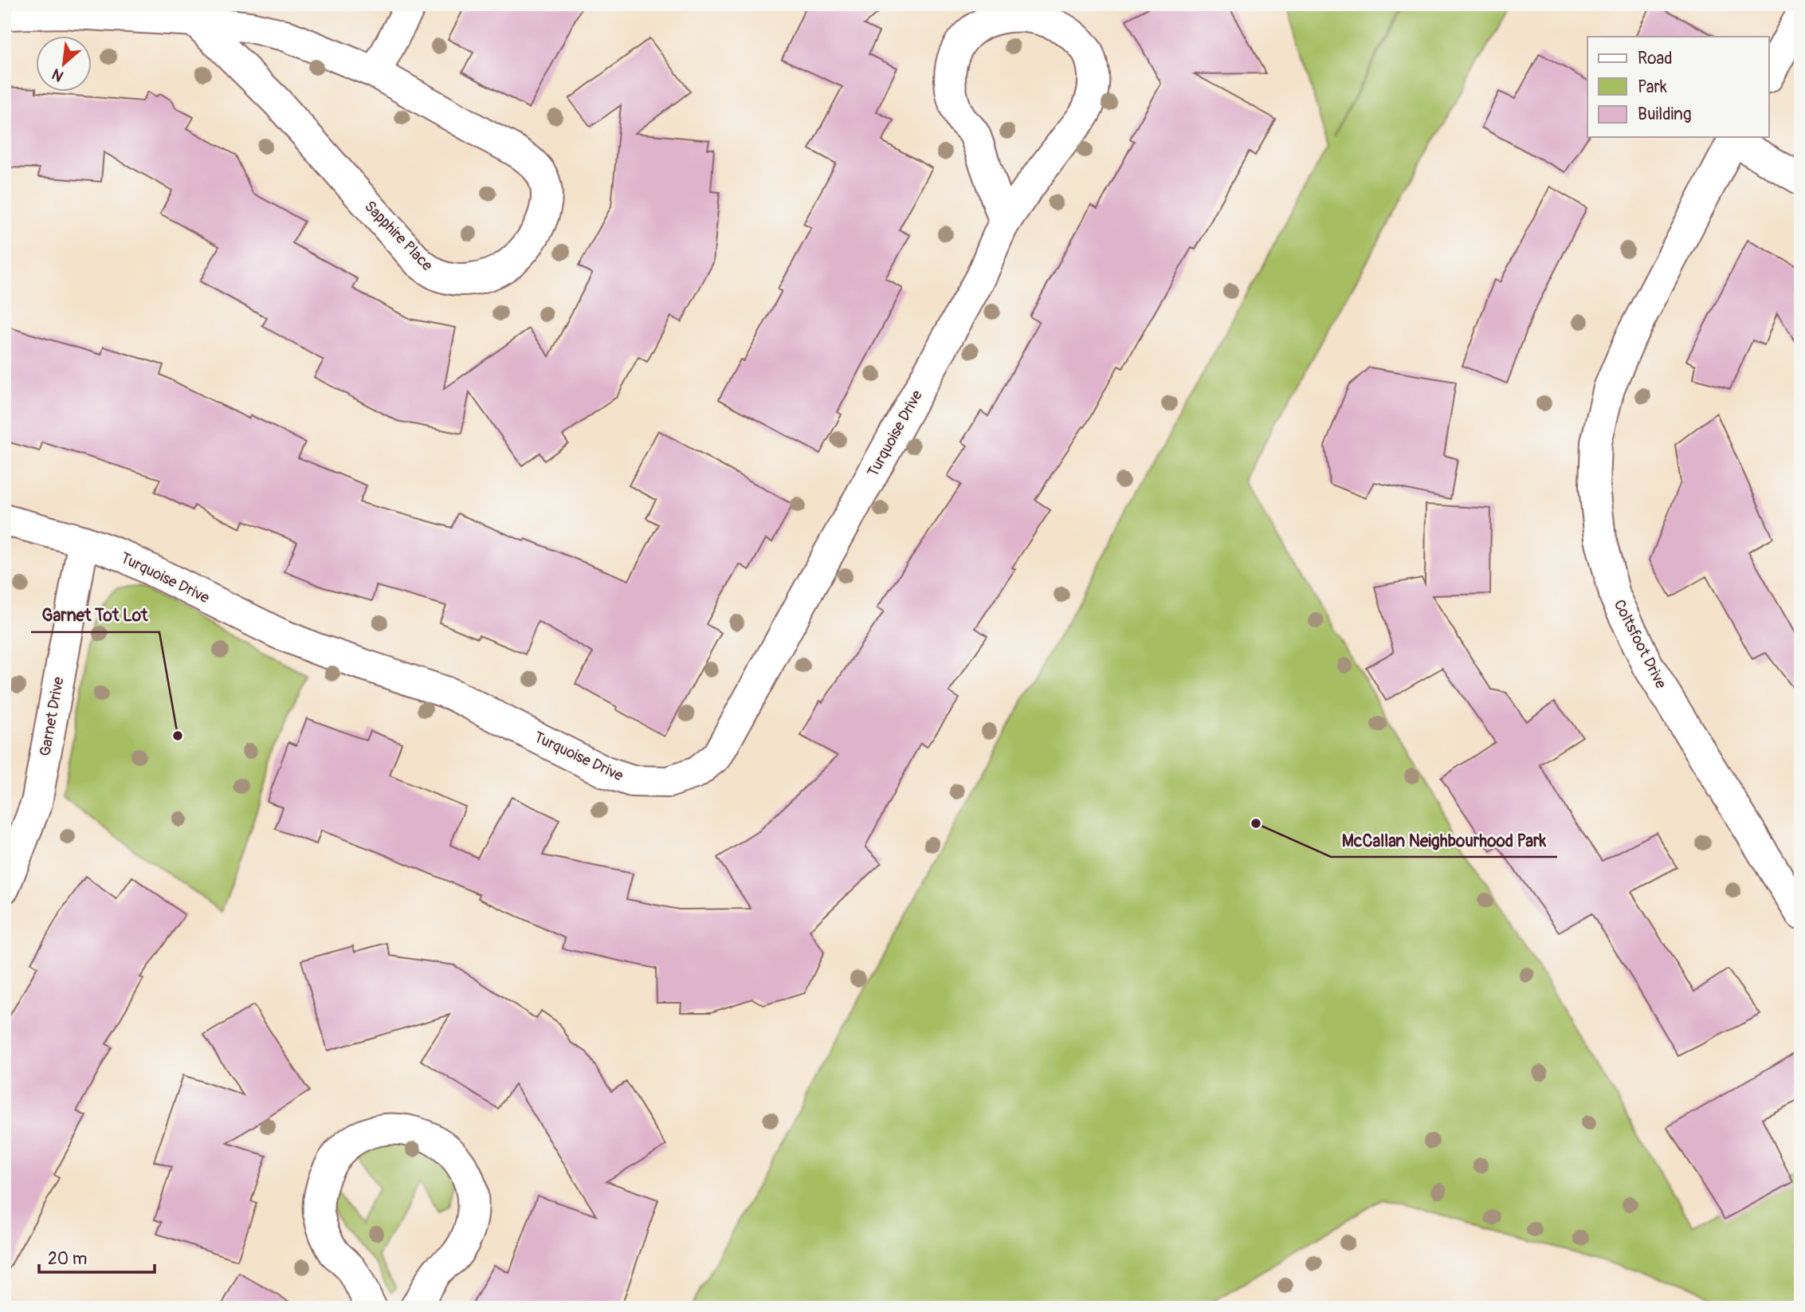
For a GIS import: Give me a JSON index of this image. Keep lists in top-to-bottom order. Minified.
{"streets":{"street":["Sapphire Place","Turquoise Drive","Coltsfoot Drive","Garnet Drive"]},"crossings":[["Turquoise Drive","Garnet Drive"]],"places":["Garnet Tot Lot","McCallan Neighbourhood Park"],"legend":["Road","Park","Building"],"scale_bar":"20 m","north":"bottom left"}
